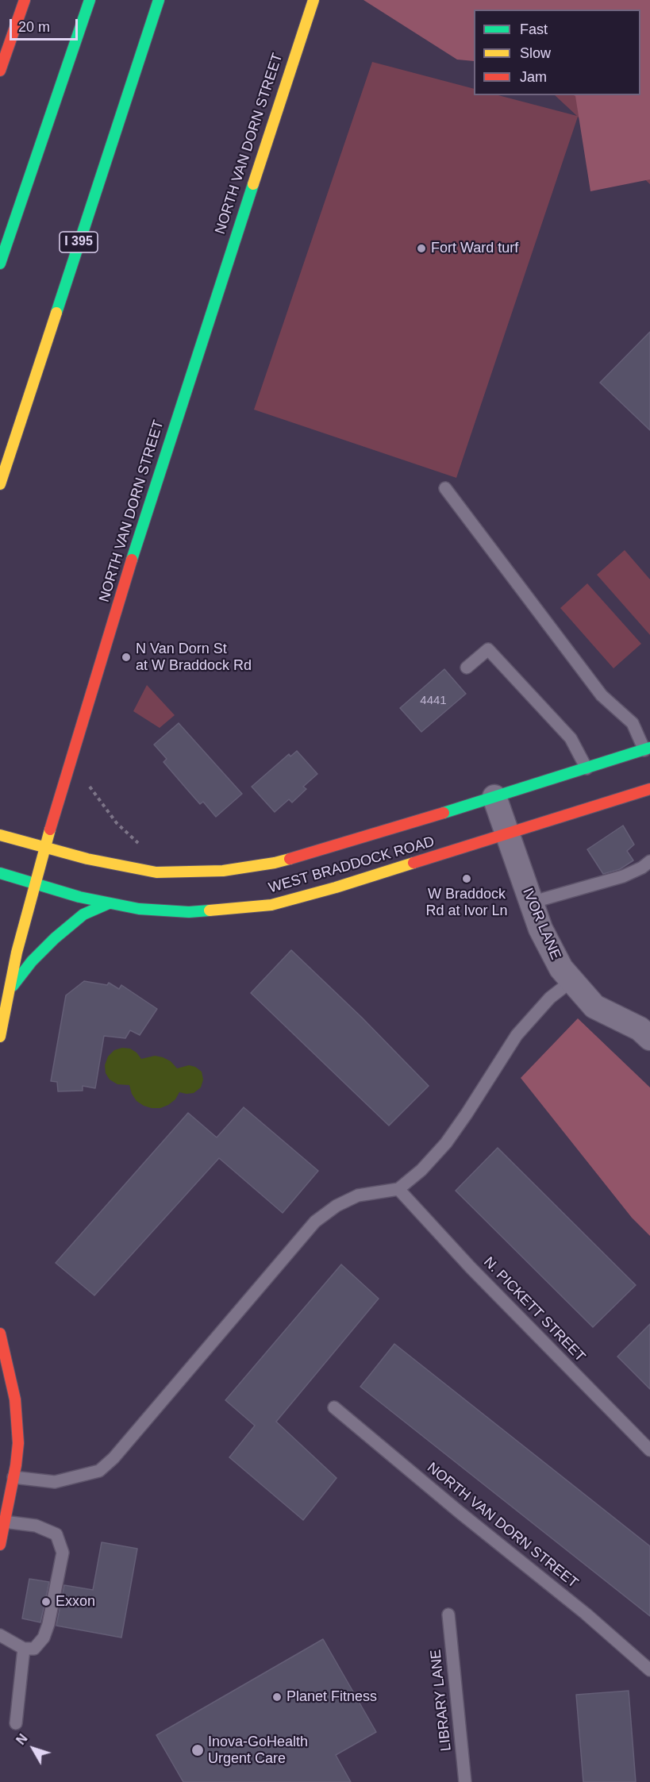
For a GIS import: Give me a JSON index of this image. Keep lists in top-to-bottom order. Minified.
{"streets":{"main road":["NORTH VAN DORN STREET","I 395","WEST BRADDOCK ROAD"],"street":["IVOR LANE"],"lane":["N. PICKETT STREET","LIBRARY LANE"]},"crossings":[["NORTH VAN DORN STREET","WEST BRADDOCK ROAD"],["WEST BRADDOCK ROAD","IVOR LANE"]],"places":["Fort Ward turf","N Van Dorn St at W Braddock Rd","W Braddock Rd at Ivor Ln","Exxon","Planet Fitness","Inova-GoHealth Urgent Care"],"house_numbers":["4441"],"legend":["Fast","Slow","Jam"],"scale_bar":"20 m","north":"top left"}
